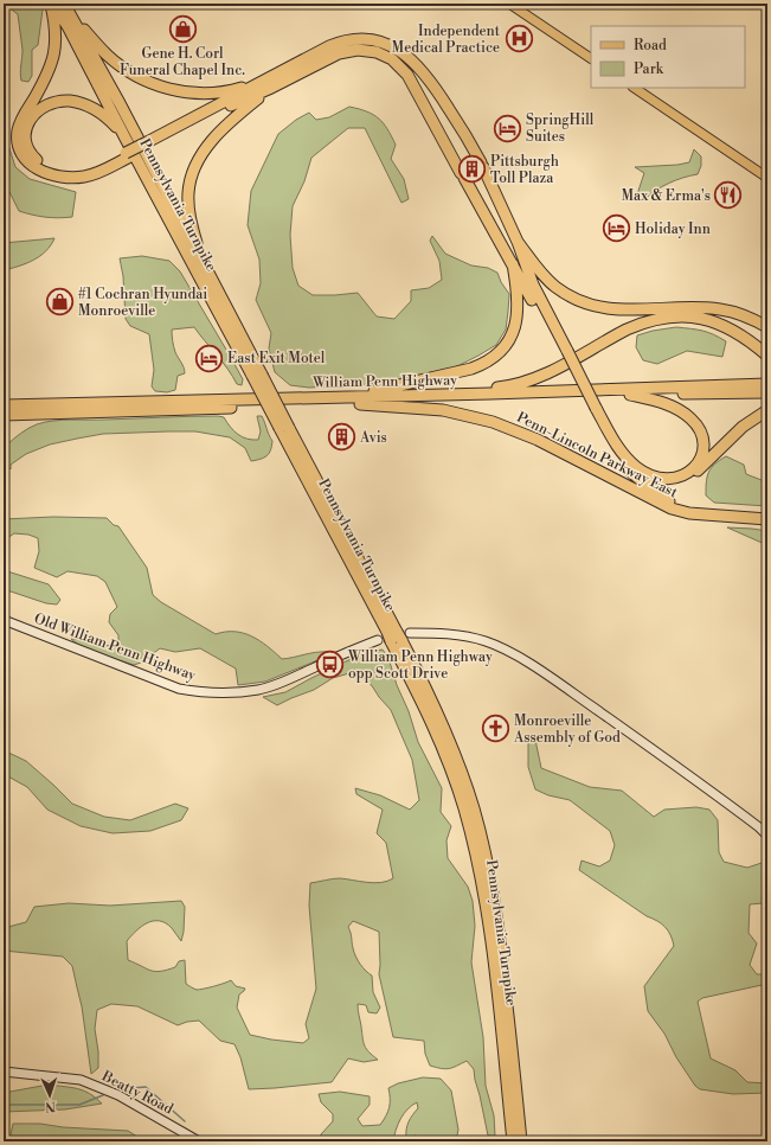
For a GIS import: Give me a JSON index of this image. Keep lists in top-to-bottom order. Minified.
{"streets":{"highway":["Pennsylvania Turnpike","William Penn Highway","Penn-Lincoln Parkway East"],"main road":["Old William Penn Highway","Beatty Road"]},"crossings":[["William Penn Highway","Penn-Lincoln Parkway East"]],"places":{"shop":["Gene H. Corl Funeral Chapel Inc.","#1 Cochran Hyundai Monroeville"],"hospital":["Independent Medical Practice"],"hotel":["SpringHill Suites","Holiday Inn","East Exit Motel"],"building":["Pittsburgh Toll Plaza","Avis"],"restaurant":["Max & Erma's"],"bus stop":["William Penn Highway opp Scott Drive"],"church":["Monroeville Assembly of God"]},"legend":["Road","Park"],"north":"bottom"}
